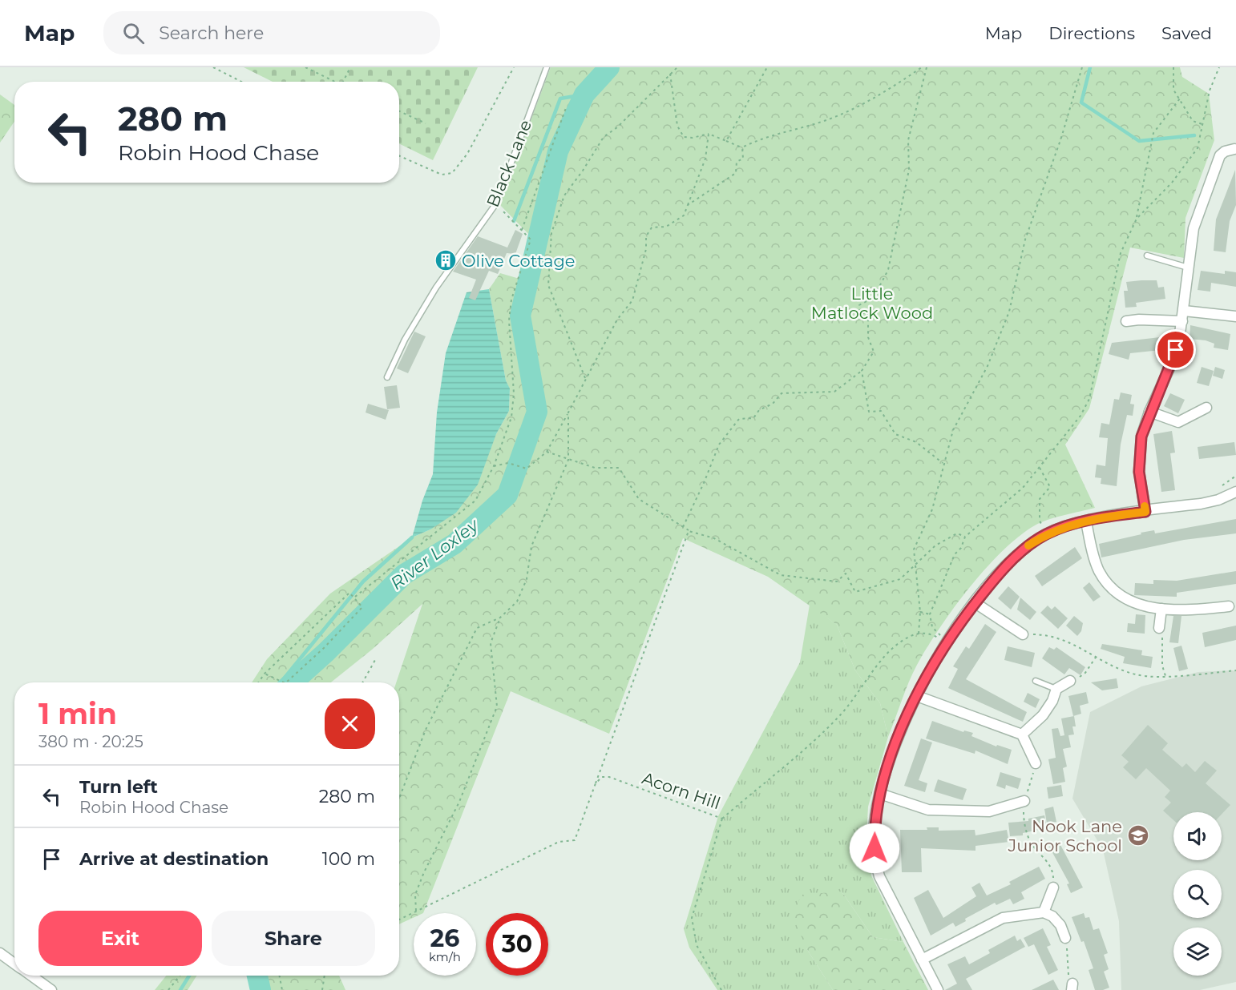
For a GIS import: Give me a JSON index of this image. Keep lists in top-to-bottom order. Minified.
{"streets":{"lane":["Black Lane"],"path":["Acorn Hill"]},"water":["River Loxley"],"parks":["Little Matlock Wood"],"places":{"building":["Olive Cottage"],"school or university":["Nook Lane Junior School"]},"page":{"header":"Map","search":"Search here","nav":["Map","Directions","Saved"],"turn":["280 m","Robin Hood Chase"],"heading":["1 min","380 m · 20:25"],"list":[{"name":"Turn left","note":"Robin Hood Chase","value":"280 m"},{"name":"Arrive at destination","value":"100 m"}],"buttons":["Exit","Share"],"speed":"26 km/h","limit":"30"}}
